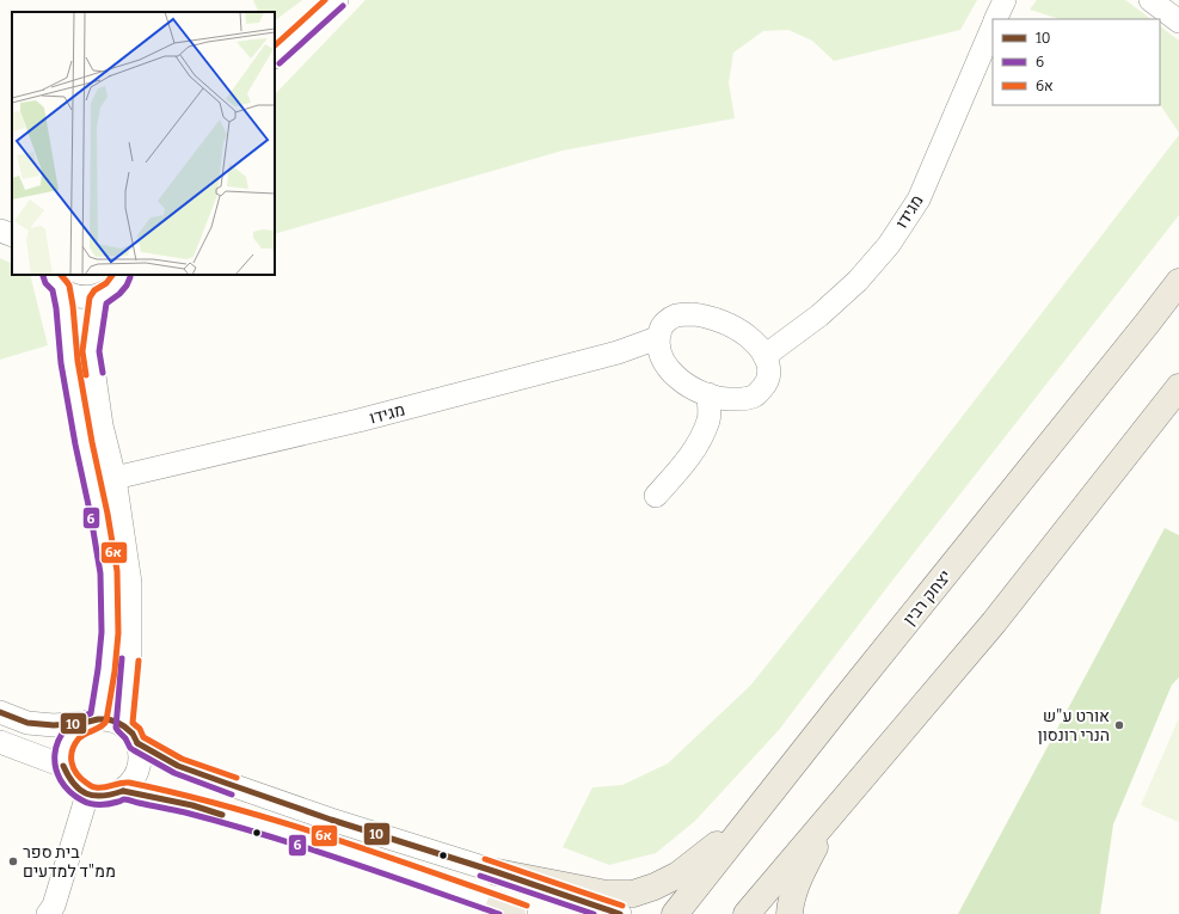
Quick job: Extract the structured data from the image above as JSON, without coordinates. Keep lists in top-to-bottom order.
{
  "streets": {
    "main road": ["יצחק רבין"],
    "street": ["מגידו"]
  },
  "places": ["אורט ע\"ש הנרי רונסון", "בית ספר ממ\"ד למדעים"],
  "lines": ["transit line 6א", "transit line 6", "transit line 10"],
  "legend": ["10", "6", "6א"]
}
